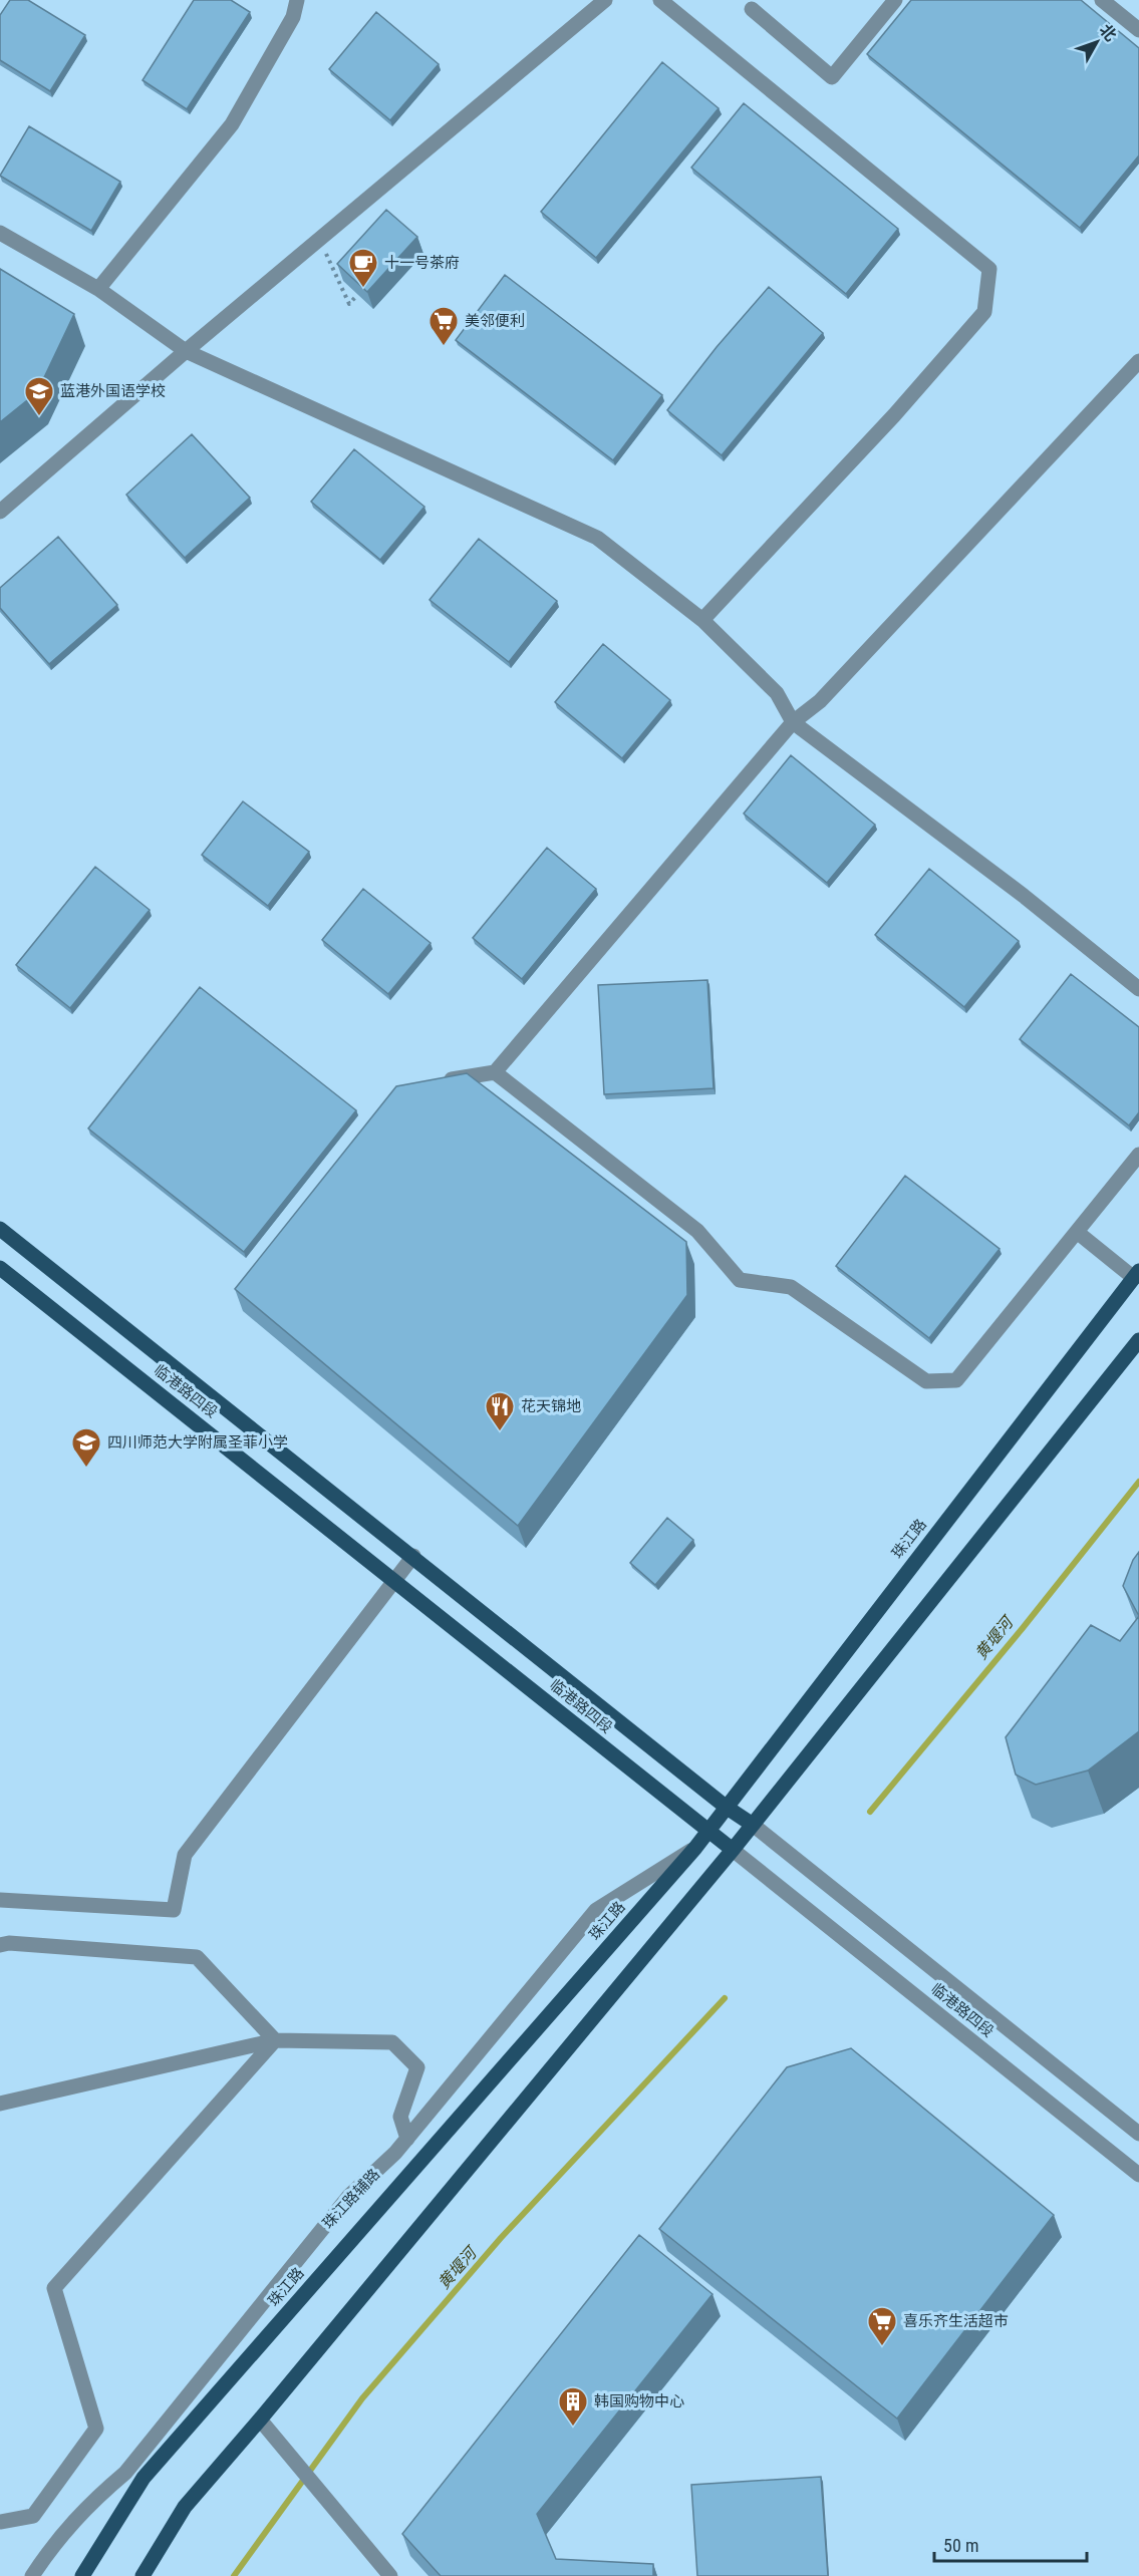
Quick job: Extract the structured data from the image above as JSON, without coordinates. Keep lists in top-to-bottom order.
{
  "streets": {
    "main road": ["临港路四段", "珠江路"],
    "street": ["珠江路辅路"]
  },
  "crossings": [
    ["临港路四段", "珠江路"],
    ["珠江路", "珠江路辅路"]
  ],
  "water": ["黄堰河"],
  "places": {
    "cafe": ["十一号茶府"],
    "supermarket": ["美邻便利", "喜乐齐生活超市"],
    "school or university": ["蓝港外国语学校", "四川师范大学附属圣菲小学"],
    "restaurant": ["花天锦地"],
    "building": ["韩国购物中心"]
  },
  "scale_bar": "50 m",
  "north": "top right"
}
